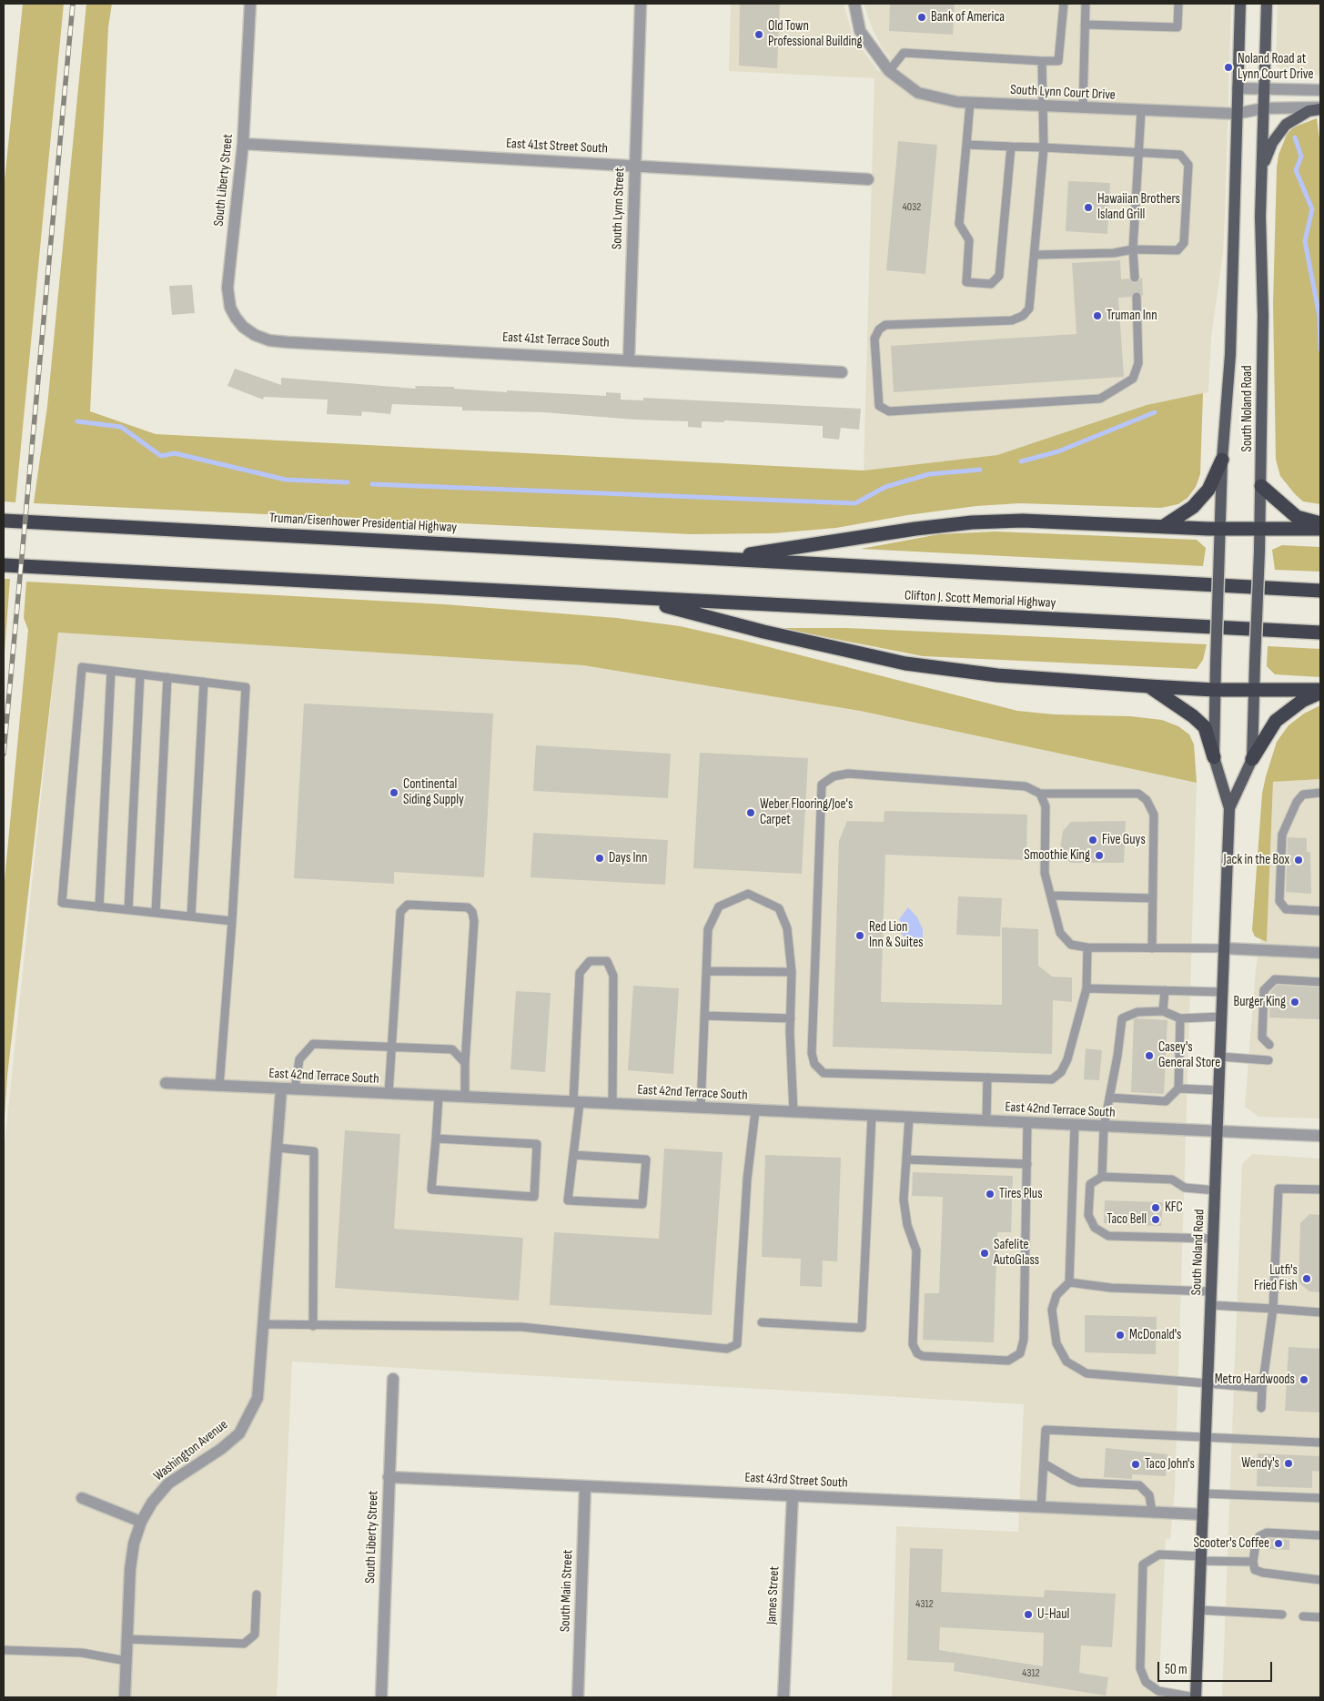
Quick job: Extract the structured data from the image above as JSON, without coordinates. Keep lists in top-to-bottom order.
{
  "streets": {
    "highway": ["Truman/Eisenhower Presidential Highway", "Clifton J. Scott Memorial Highway"],
    "main road": ["South Noland Road"],
    "street": [
      "South Lynn Court Drive",
      "East 41st Street South",
      "South Liberty Street",
      "South Lynn Street",
      "East 41st Terrace South",
      "East 42nd Terrace South",
      "Washington Avenue",
      "East 43rd Street South",
      "South Main Street",
      "James Street"
    ]
  },
  "crossings": [
    ["South Lynn Court Drive", "South Noland Road"],
    ["East 41st Street South", "South Liberty Street"],
    ["East 41st Street South", "South Lynn Street"],
    ["South Liberty Street", "East 41st Terrace South"],
    ["South Liberty Street", "East 43rd Street South"],
    ["South Lynn Street", "East 41st Terrace South"],
    ["South Noland Road", "East 42nd Terrace South"],
    ["South Noland Road", "East 43rd Street South"],
    ["Truman/Eisenhower Presidential Highway", "Clifton J. Scott Memorial Highway"],
    ["East 42nd Terrace South", "Washington Avenue"],
    ["East 43rd Street South", "South Main Street"],
    ["East 43rd Street South", "James Street"]
  ],
  "places": [
    "Bank of America",
    "Old Town Professional Building",
    "Noland Road at Lynn Court Drive",
    "Hawaiian Brothers Island Grill",
    "Truman Inn",
    "Continental Siding Supply",
    "Weber Flooring/Joe's Carpet",
    "Five Guys",
    "Smoothie King",
    "Days Inn",
    "Jack in the Box",
    "Red Lion Inn & Suites",
    "Burger King",
    "Casey's General Store",
    "Tires Plus",
    "KFC",
    "Taco Bell",
    "Safelite AutoGlass",
    "Lutfi's Fried Fish",
    "McDonald's",
    "Metro Hardwoods",
    "Wendy's",
    "Taco John's",
    "Scooter's Coffee",
    "U-Haul"
  ],
  "house_numbers": ["4032", "4312", "4312"],
  "scale_bar": "50 m"
}
